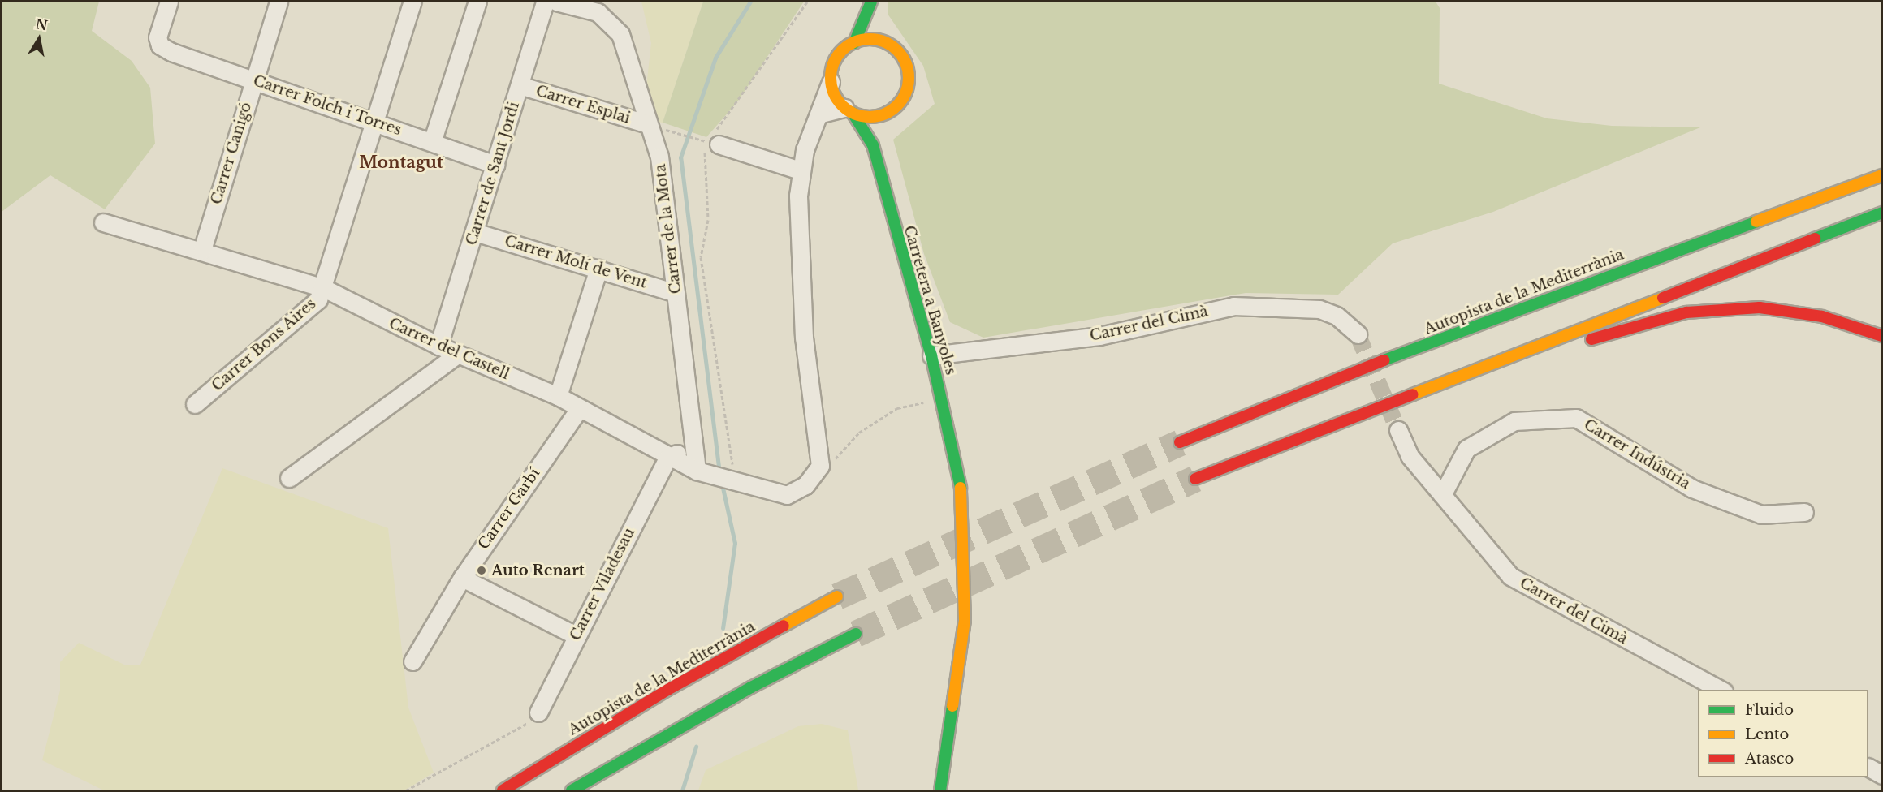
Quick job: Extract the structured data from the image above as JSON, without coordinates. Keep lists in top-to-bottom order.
{
  "streets": {
    "main road": ["Autopista de la Mediterrània", "Carretera a Banyoles"],
    "street": [
      "Carrer Esplai",
      "Carrer Folch i Torres",
      "Carrer Canigó",
      "Carrer de Sant Jordi",
      "Carrer de la Mota",
      "Carrer Molí de Vent",
      "Carrer del Cimà",
      "Carrer Bons Aires",
      "Carrer del Castell",
      "Carrer Indústria",
      "Carrer Garbí",
      "Carrer Viladesau"
    ]
  },
  "crossings": [
    ["Carrer Esplai", "Carrer de Sant Jordi"],
    ["Carrer Esplai", "Carrer de la Mota"],
    ["Carrer Folch i Torres", "Carrer Canigó"],
    ["Carrer Folch i Torres", "Carrer de Sant Jordi"],
    ["Carrer Folch i Torres", "Carrer Bons Aires"],
    ["Carrer Canigó", "Carrer del Castell"],
    ["Carrer de Sant Jordi", "Carrer Molí de Vent"],
    ["Carrer de Sant Jordi", "Carrer del Castell"],
    ["Carrer de la Mota", "Carrer Molí de Vent"],
    ["Carrer de la Mota", "Carrer del Castell"],
    ["Carretera a Banyoles", "Carrer del Cimà"],
    ["Carrer del Cimà", "Carrer Indústria"],
    ["Carrer Bons Aires", "Carrer del Castell"],
    ["Carrer del Castell", "Carrer Garbí"],
    ["Carrer del Castell", "Carrer Viladesau"]
  ],
  "districts": ["Montagut"],
  "places": ["Auto Renart"],
  "legend": ["Fluido", "Lento", "Atasco"],
  "north": "top"
}
